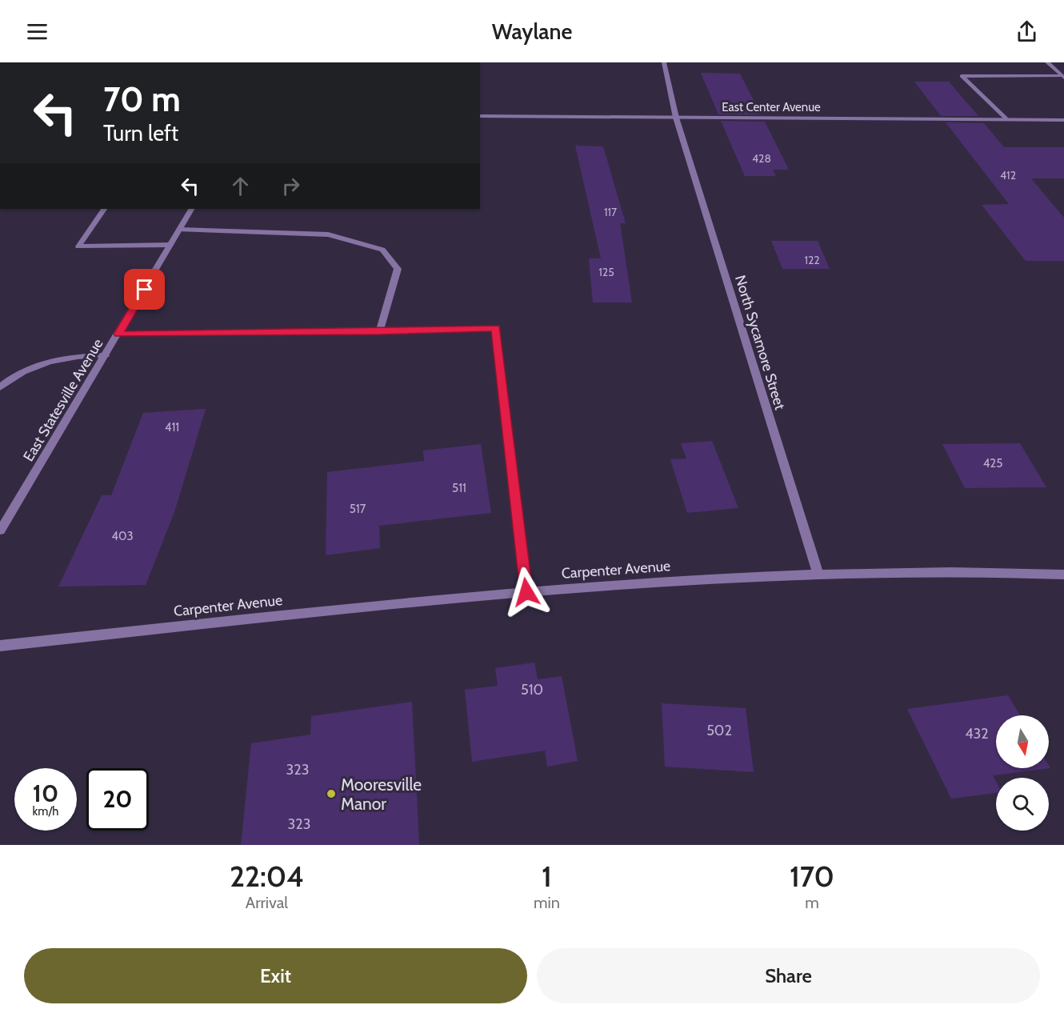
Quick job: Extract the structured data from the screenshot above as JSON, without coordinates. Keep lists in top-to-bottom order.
{
  "streets": {
    "street": [
      "East Center Avenue",
      "North Sycamore Street",
      "East Statesville Avenue",
      "Carpenter Avenue"
    ]
  },
  "crossings": [
    ["East Center Avenue", "North Sycamore Street"],
    ["North Sycamore Street", "Carpenter Avenue"]
  ],
  "places": ["Mooresville Manor"],
  "house_numbers": [
    "428",
    "412",
    "117",
    "122",
    "125",
    "411",
    "425",
    "511",
    "517",
    "403",
    "510",
    "502",
    "432",
    "323",
    "323"
  ],
  "north": "bottom",
  "page": {
    "header": "Waylane",
    "turn": ["70 m", "Turn left"],
    "speed": "10 km/h",
    "limit": "20",
    "eta": [
      "22:04",
      "Arrival",
      "1",
      "min",
      "170",
      "m"
    ],
    "buttons": ["Exit", "Share"]
  }
}
